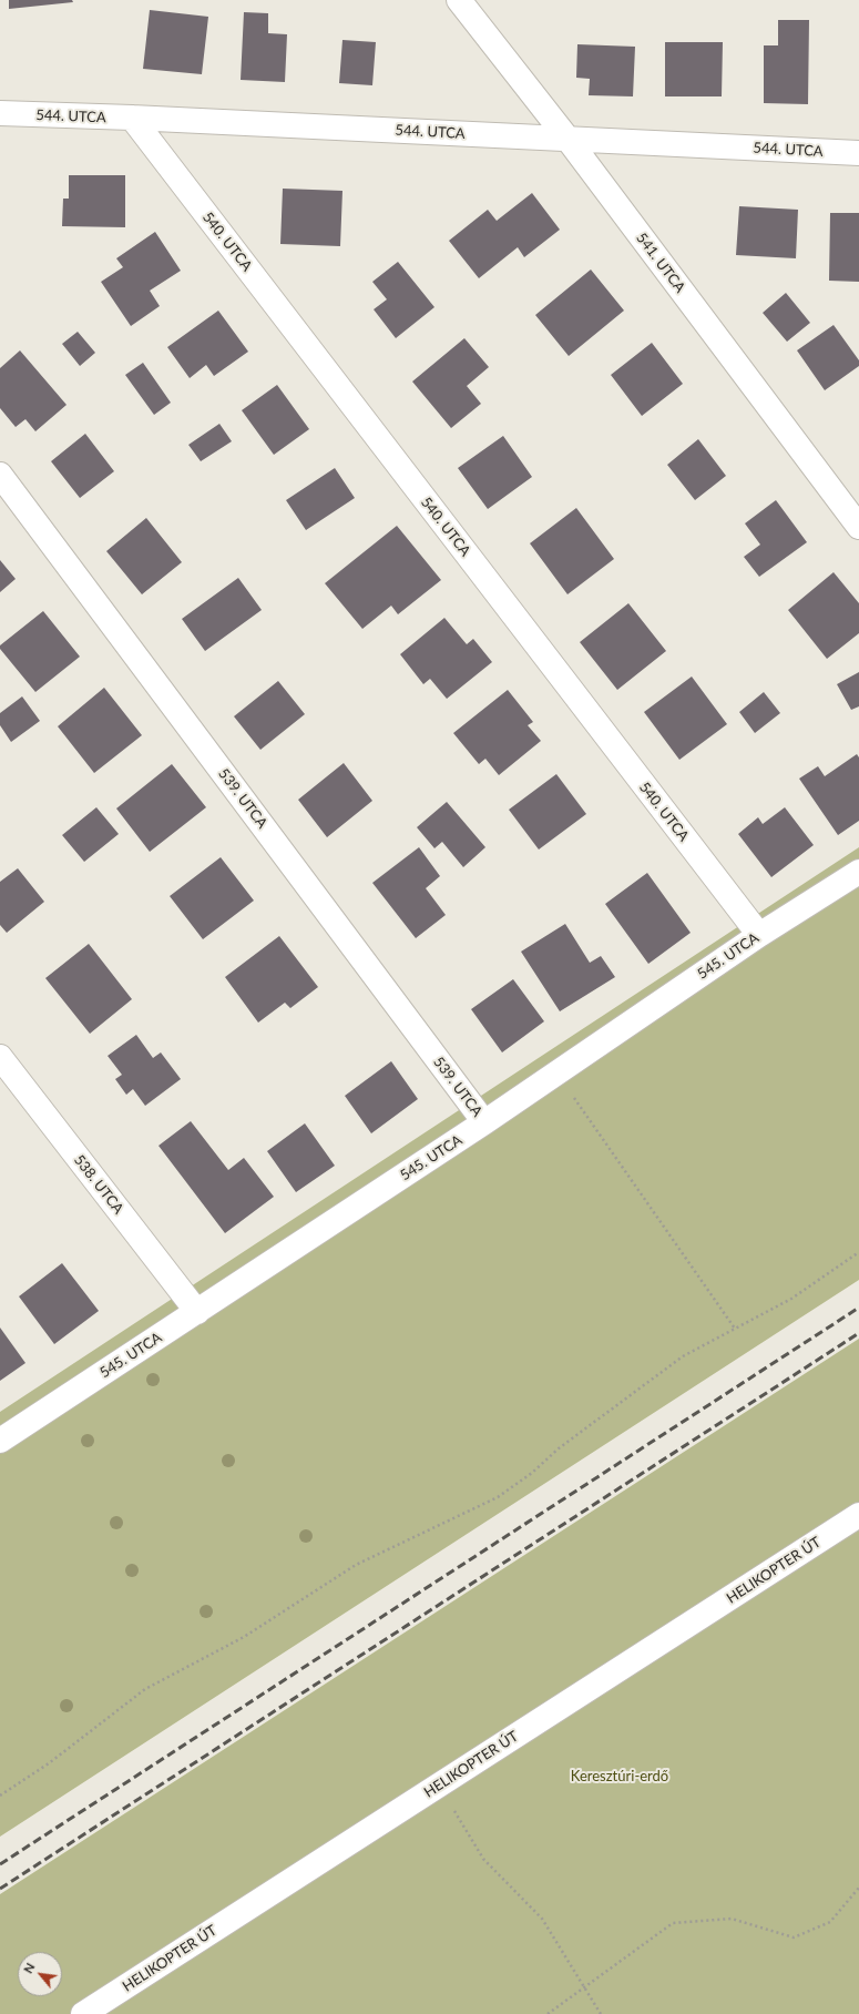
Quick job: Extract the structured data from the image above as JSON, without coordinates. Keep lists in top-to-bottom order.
{
  "streets": {
    "street": [
      "544. UTCA",
      "540. UTCA",
      "541. UTCA",
      "539. UTCA",
      "545. UTCA",
      "538. UTCA",
      "HELIKOPTER ÚT"
    ]
  },
  "crossings": [
    ["544. UTCA", "540. UTCA"],
    ["544. UTCA", "541. UTCA"],
    ["540. UTCA", "545. UTCA"],
    ["539. UTCA", "545. UTCA"],
    ["545. UTCA", "538. UTCA"]
  ],
  "parks": ["Keresztúri-erdő"],
  "north": "top left"
}
